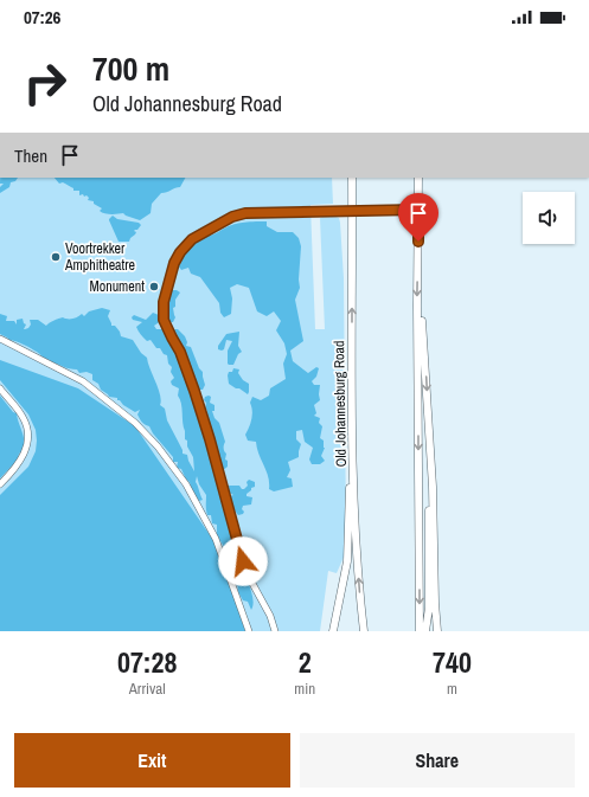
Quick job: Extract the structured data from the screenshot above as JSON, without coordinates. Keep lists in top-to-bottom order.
{
  "streets": {
    "main road": ["Old Johannesburg Road"]
  },
  "places": ["Voortrekker Amphitheatre", "Monument"],
  "page": {
    "status": "07:26",
    "turn": ["700 m", "Old Johannesburg Road"],
    "then": "Then",
    "eta": [
      "07:28",
      "Arrival",
      "2",
      "min",
      "740",
      "m"
    ],
    "buttons": ["Exit", "Share"]
  }
}
